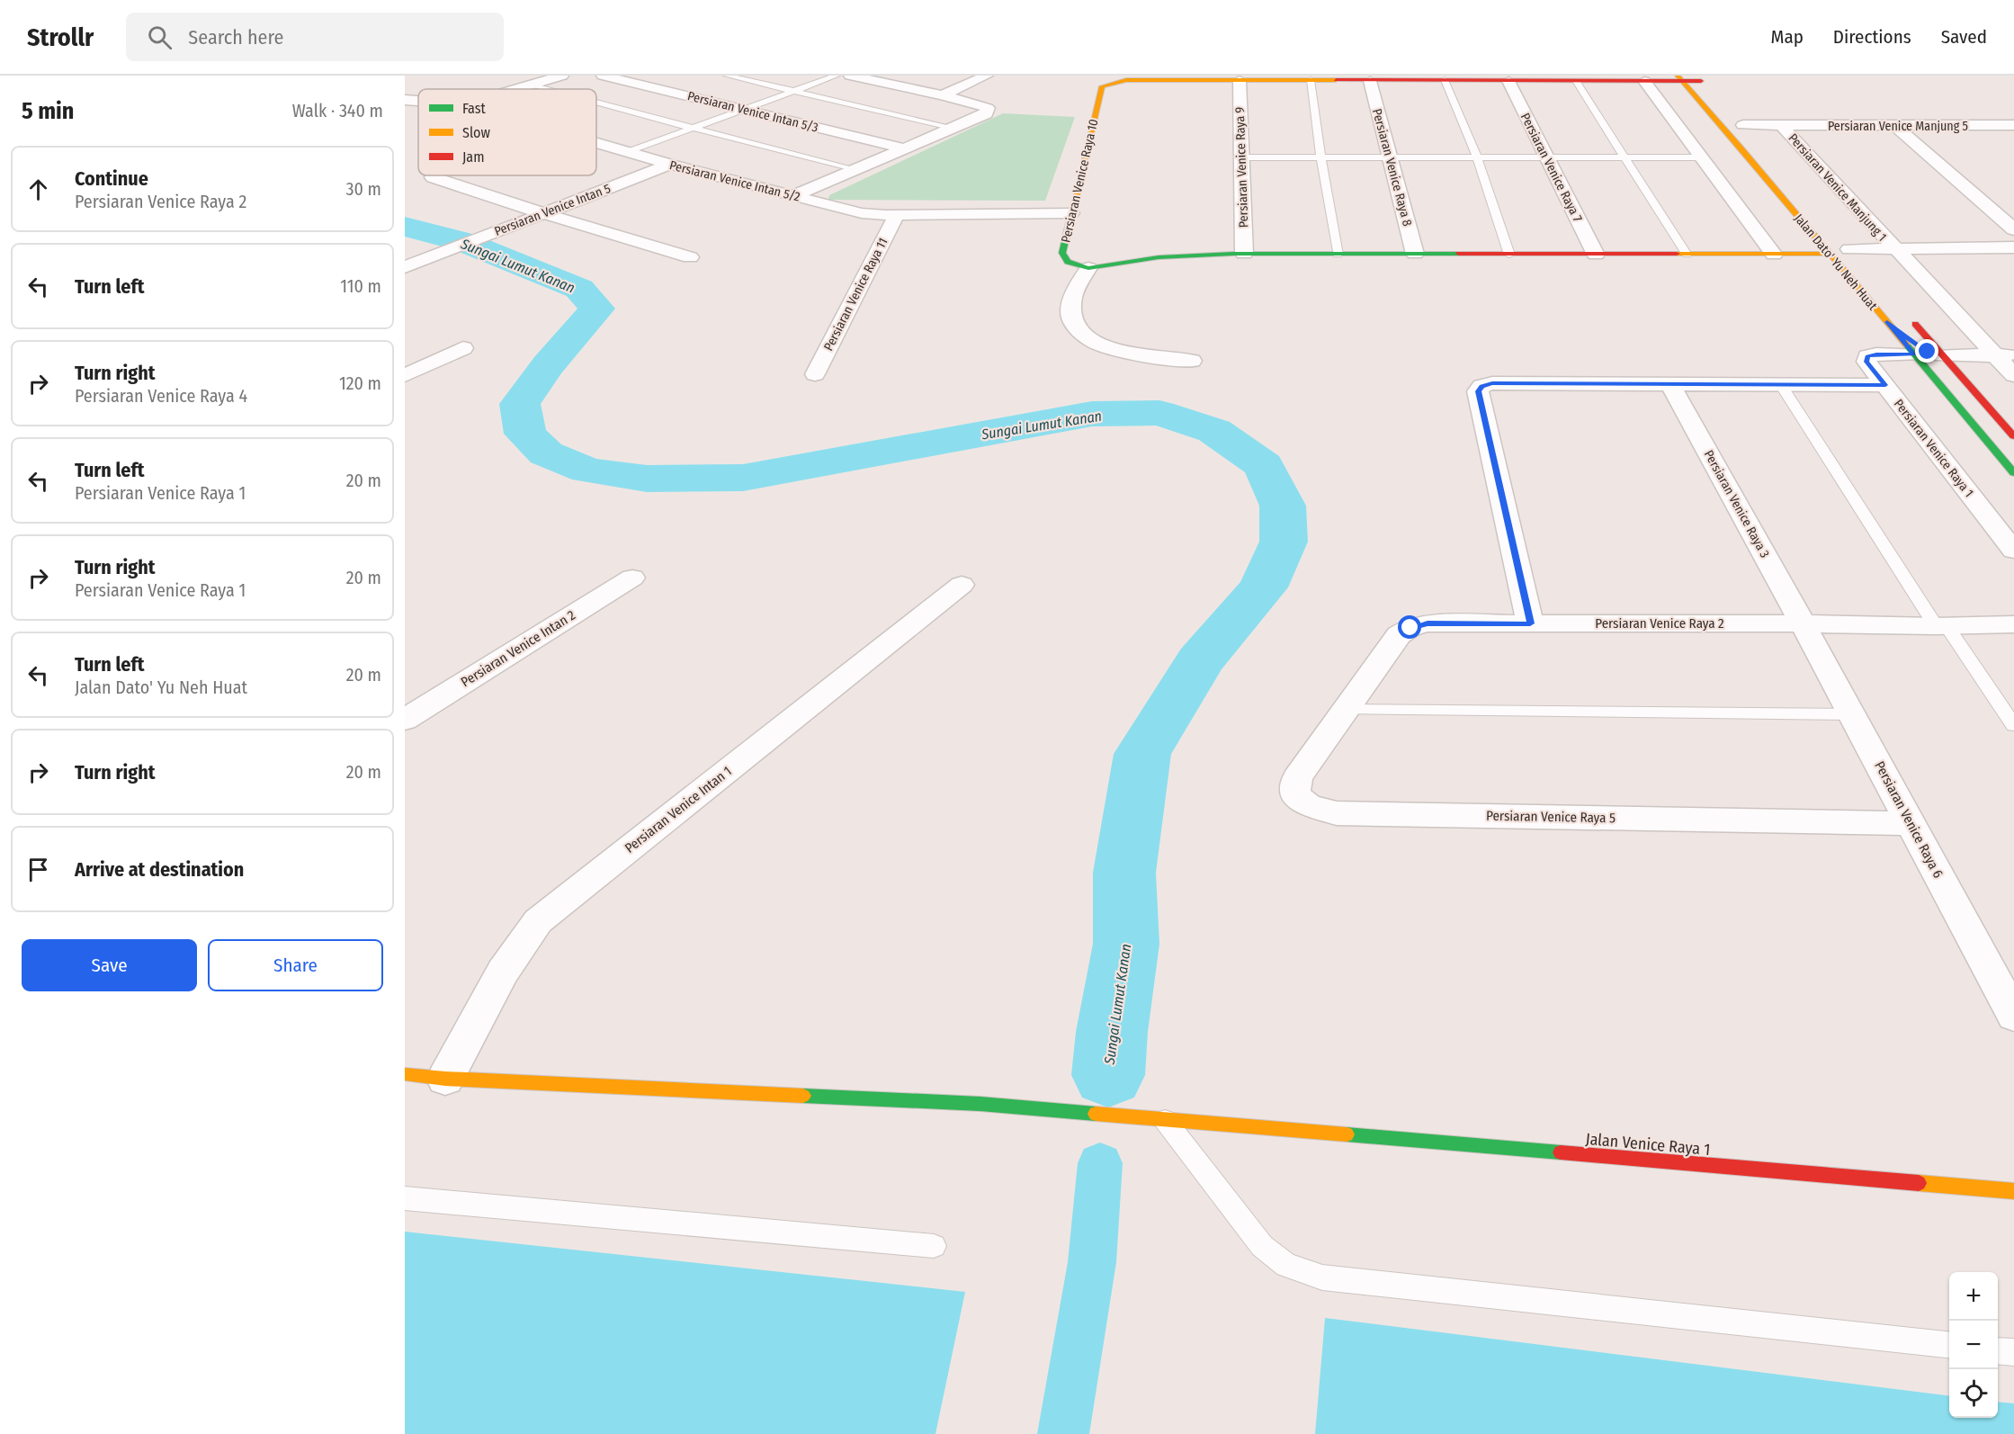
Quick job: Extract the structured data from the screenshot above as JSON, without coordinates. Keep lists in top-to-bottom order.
{
  "streets": {
    "street": [
      "Persiaran Venice Intan 5/3",
      "Persiaran Venice Manjung 5",
      "Persiaran Venice Raya 9",
      "Persiaran Venice Raya 8",
      "Persiaran Venice Raya 7",
      "Persiaran Venice Intan 5/2",
      "Persiaran Venice Raya 10",
      "Persiaran Venice Manjung 1",
      "Persiaran Venice Intan 5",
      "Jalan Dato' Yu Neh Huat",
      "Persiaran Venice Raya 11",
      "Persiaran Venice Raya 1",
      "Persiaran Venice Raya 3",
      "Persiaran Venice Raya 2",
      "Persiaran Venice Intan 2",
      "Persiaran Venice Intan 1",
      "Persiaran Venice Raya 5",
      "Persiaran Venice Raya 6",
      "Jalan Venice Raya 1"
    ]
  },
  "crossings": [
    ["Persiaran Venice Manjung 5", "Persiaran Venice Manjung 1"],
    ["Persiaran Venice Raya 9", "Persiaran Venice Raya 10"],
    ["Persiaran Venice Intan 5/2", "Persiaran Venice Raya 10"],
    ["Persiaran Venice Intan 5/2", "Persiaran Venice Intan 5"],
    ["Persiaran Venice Intan 5/2", "Persiaran Venice Raya 11"],
    ["Jalan Dato' Yu Neh Huat", "Persiaran Venice Raya 1"],
    ["Persiaran Venice Raya 3", "Persiaran Venice Raya 2"],
    ["Persiaran Venice Raya 3", "Persiaran Venice Raya 6"],
    ["Persiaran Venice Raya 2", "Persiaran Venice Raya 5"],
    ["Persiaran Venice Raya 2", "Persiaran Venice Raya 6"],
    ["Persiaran Venice Intan 1", "Jalan Venice Raya 1"],
    ["Persiaran Venice Raya 5", "Persiaran Venice Raya 6"]
  ],
  "water": ["Sungai Lumut Kanan"],
  "legend": ["Fast", "Slow", "Jam"],
  "page": {
    "header": "Strollr",
    "search": "Search here",
    "nav": ["Map", "Directions", "Saved"],
    "heading": ["5 min", "Walk · 340 m"],
    "list": [
      ["Continue", "Persiaran Venice Raya 2", "30 m"],
      ["Turn left", "110 m"],
      ["Turn right", "Persiaran Venice Raya 4", "120 m"],
      ["Turn left", "Persiaran Venice Raya 1", "20 m"],
      ["Turn right", "Persiaran Venice Raya 1", "20 m"],
      ["Turn left", "Jalan Dato' Yu Neh Huat", "20 m"],
      ["Turn right", "20 m"],
      "Arrive at destination"
    ],
    "buttons": ["Save", "Share"],
    "map_buttons": ["+", "−"]
  }
}
